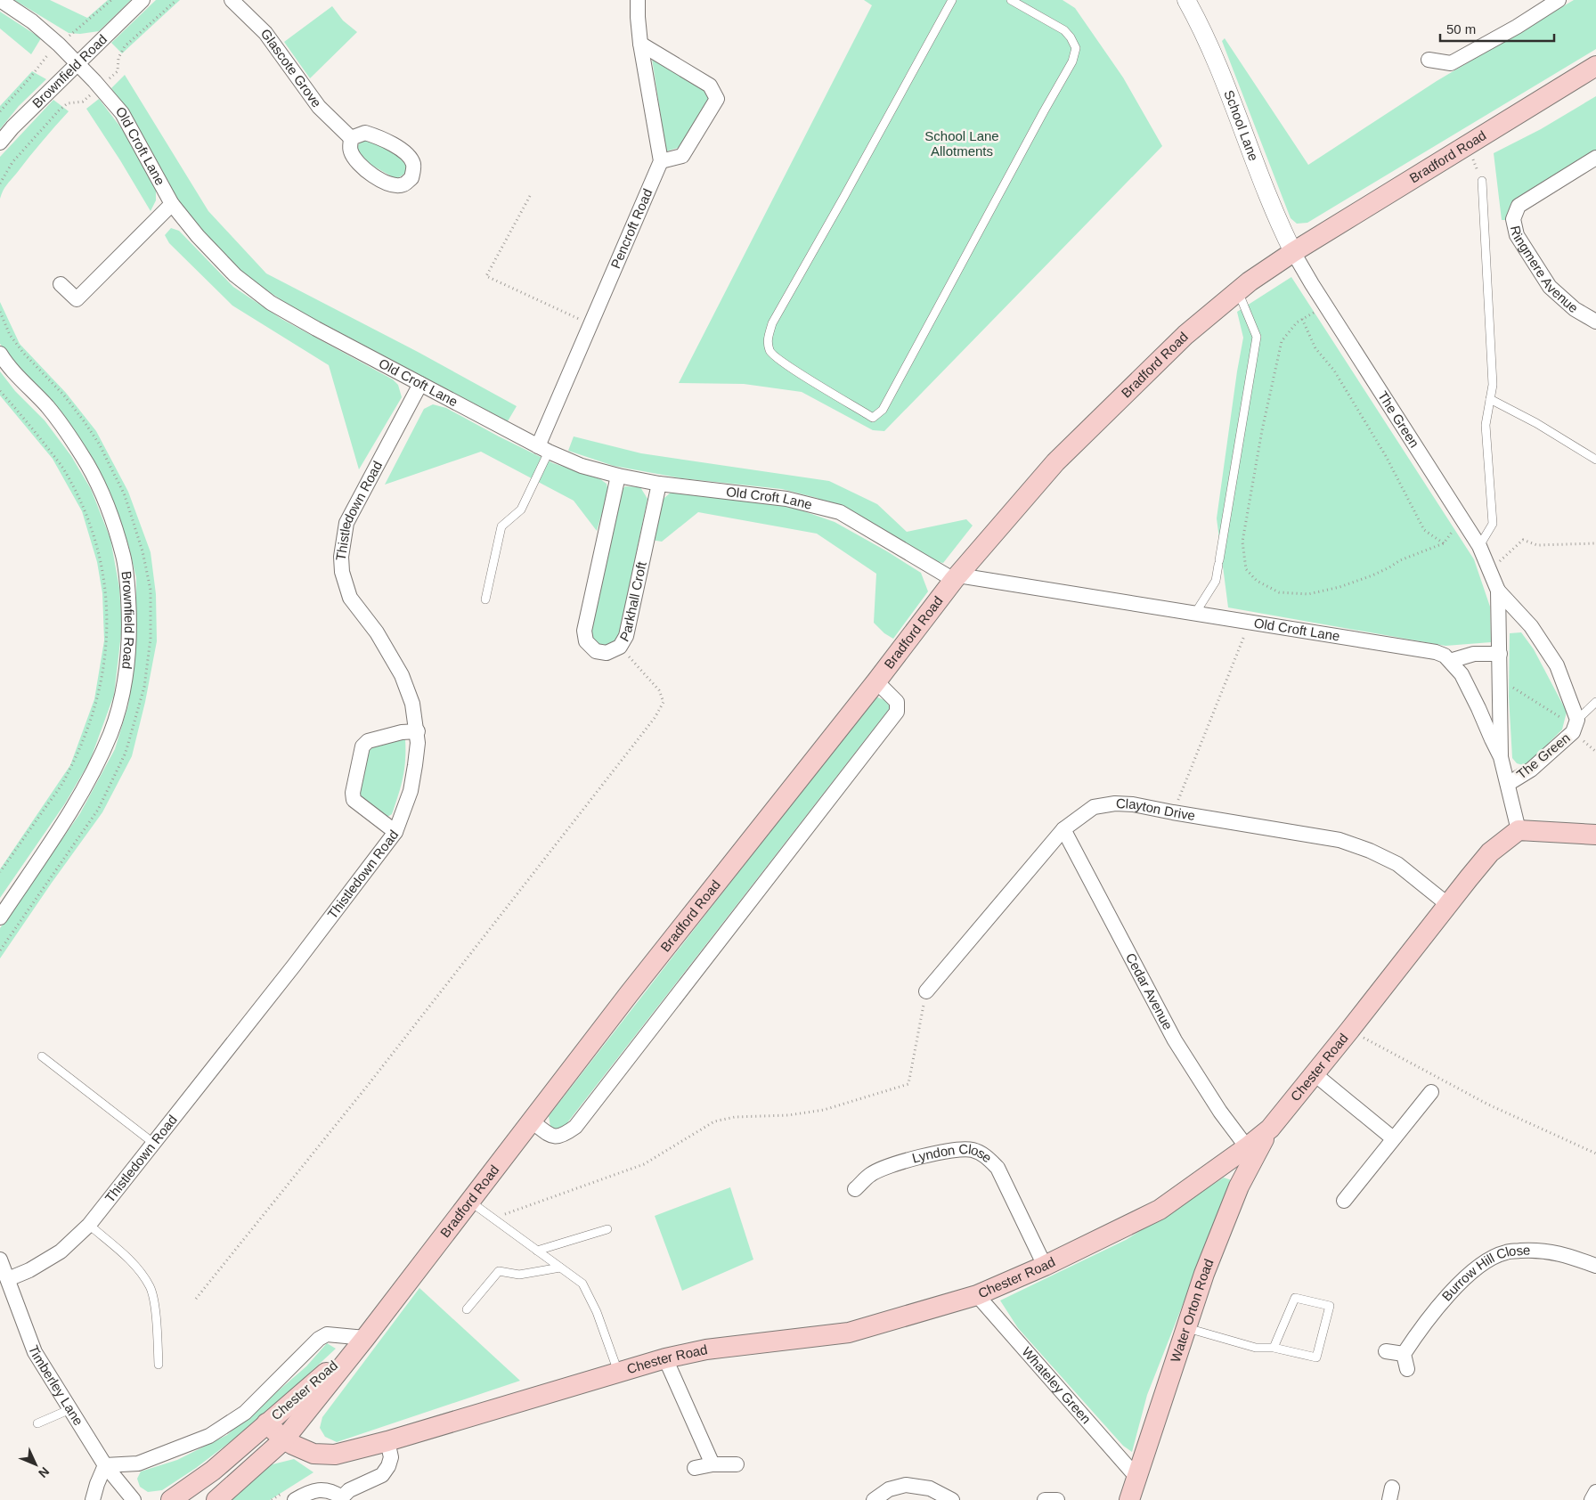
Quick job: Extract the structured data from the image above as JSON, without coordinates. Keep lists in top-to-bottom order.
{
  "streets": {
    "main road": ["Bradford Road", "Chester Road", "Water Orton Road"],
    "street": [
      "Glascote Grove",
      "Brownfield Road",
      "School Lane",
      "Old Croft Lane",
      "Pencroft Road",
      "Ringmere Avenue",
      "The Green",
      "Thistledown Road",
      "Parkhall Croft",
      "Clayton Drive",
      "Cedar Avenue",
      "Lyndon Close",
      "Burrow Hill Close",
      "Timberley Lane",
      "Whateley Green"
    ]
  },
  "crossings": [
    ["Brownfield Road", "Old Croft Lane"],
    ["School Lane", "Bradford Road"],
    ["School Lane", "The Green"],
    ["Old Croft Lane", "Bradford Road"],
    ["Old Croft Lane", "Pencroft Road"],
    ["Old Croft Lane", "The Green"],
    ["Old Croft Lane", "Thistledown Road"],
    ["Old Croft Lane", "Parkhall Croft"],
    ["Old Croft Lane", "Chester Road"],
    ["Bradford Road", "The Green"],
    ["Bradford Road", "Chester Road"],
    ["Thistledown Road", "Timberley Lane"],
    ["Clayton Drive", "Cedar Avenue"],
    ["Clayton Drive", "Chester Road"],
    ["Cedar Avenue", "Chester Road"],
    ["Chester Road", "Lyndon Close"],
    ["Chester Road", "Water Orton Road"],
    ["Chester Road", "Whateley Green"],
    ["Water Orton Road", "Whateley Green"]
  ],
  "parks": ["School Lane Allotments"],
  "scale_bar": "50 m",
  "north": "bottom right"
}
